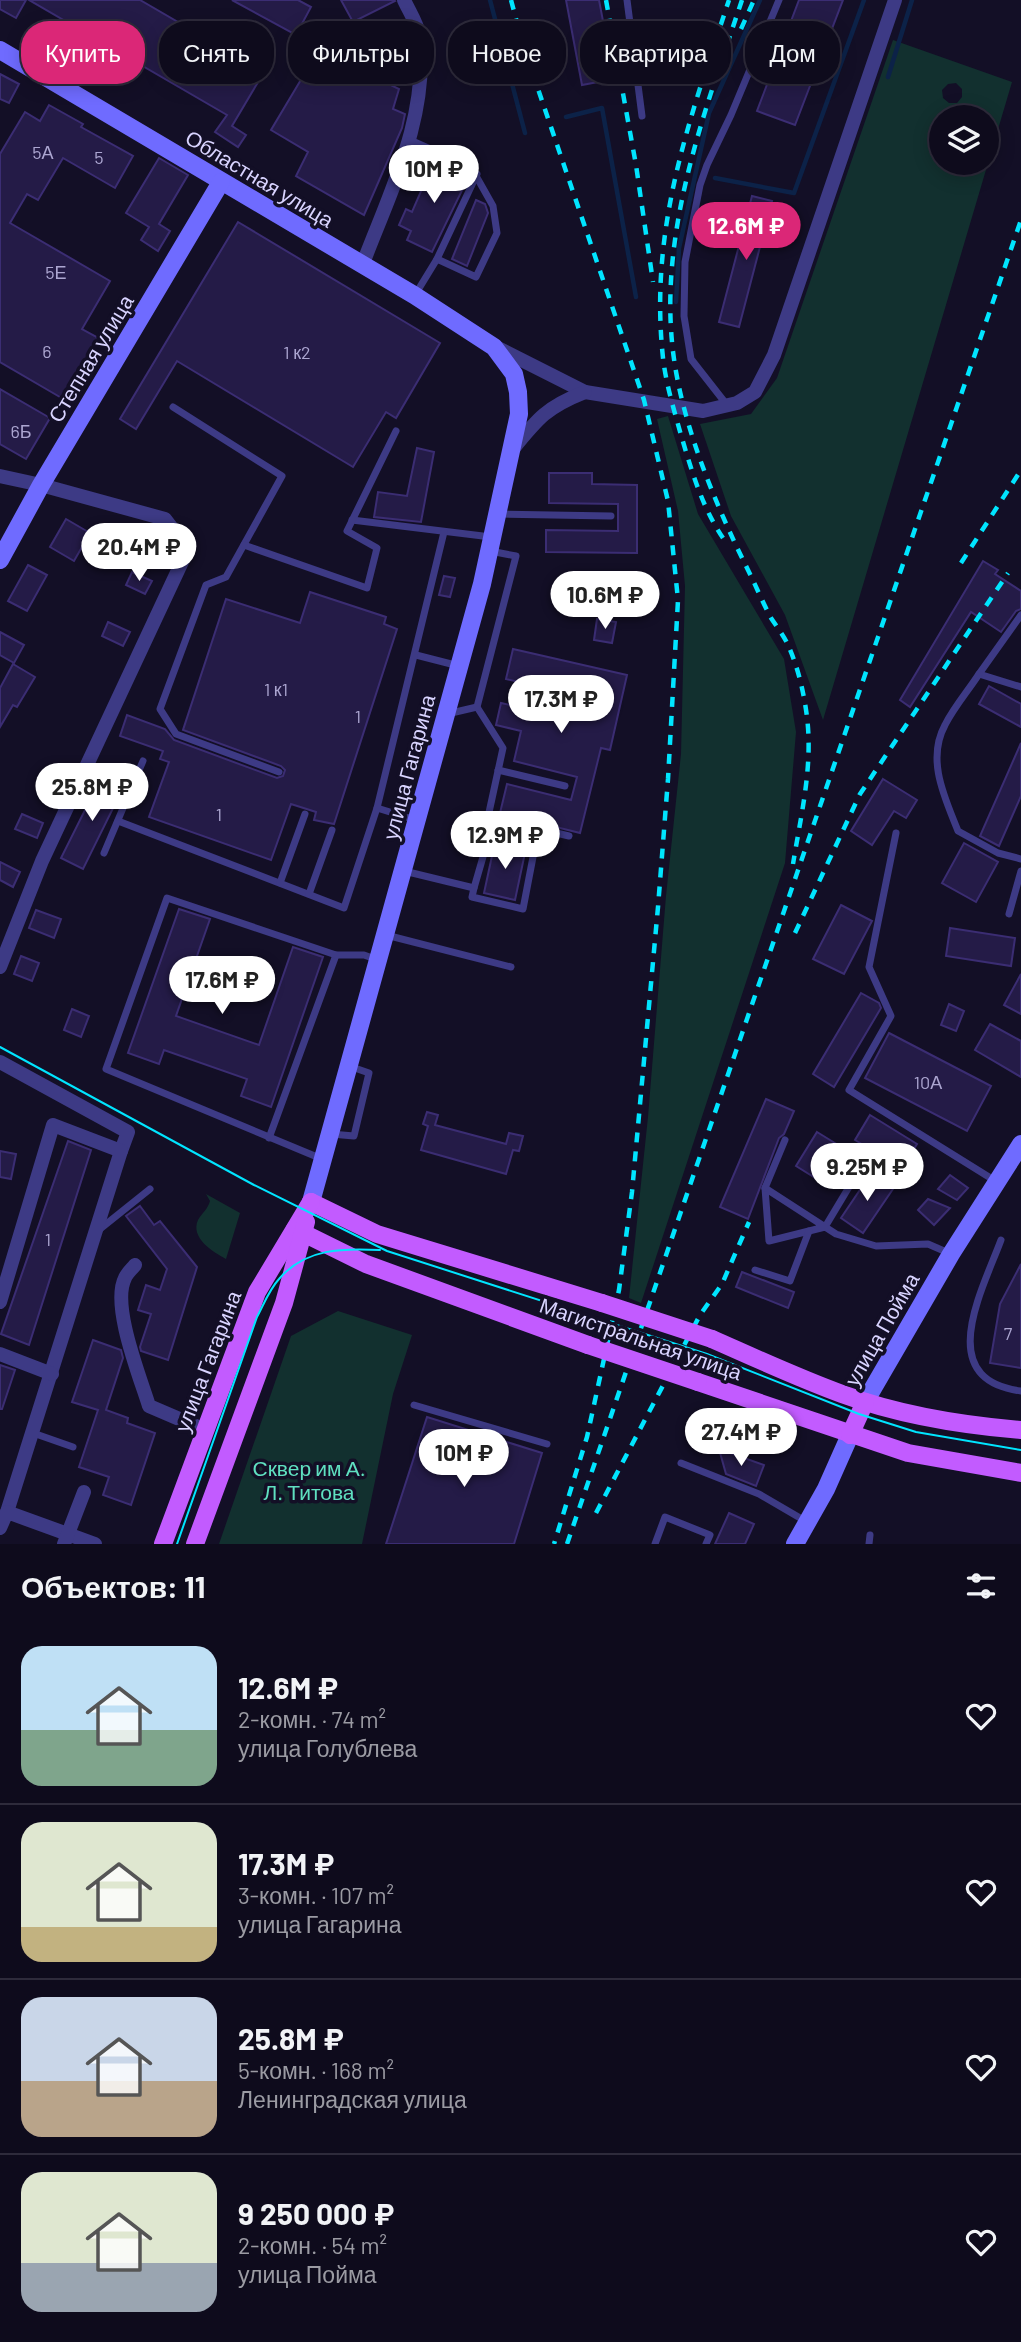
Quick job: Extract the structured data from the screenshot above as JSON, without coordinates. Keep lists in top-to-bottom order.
{
  "streets": {
    "main road": [
      "Областная улица",
      "Степная улица",
      "улица Гагарина",
      "улица Пойма",
      "Магистральная улица"
    ]
  },
  "crossings": [
    ["Областная улица", "Степная улица"],
    ["Областная улица", "улица Гагарина"],
    ["улица Гагарина", "Магистральная улица"],
    ["улица Пойма", "Магистральная улица"]
  ],
  "parks": ["Сквер им А. Л. Титова"],
  "house_numbers": [
    "5А",
    "5",
    "5Е",
    "6",
    "1 к2",
    "6Б",
    "1 к1",
    "1",
    "1",
    "10А",
    "1",
    "7"
  ],
  "page": {
    "chip": [
      "Купить",
      "Снять",
      "Фильтры",
      "Новое",
      "Квартира",
      "Дом"
    ],
    "price": [
      "10M ₽",
      "12.6M ₽",
      "20.4M ₽",
      "10.6M ₽",
      "17.3M ₽",
      "25.8M ₽",
      "12.9M ₽",
      "17.6M ₽",
      "9.25M ₽",
      "27.4M ₽",
      "10M ₽"
    ],
    "heading": "Объектов: 11",
    "list": [
      {
        "name": "12.6M ₽",
        "note": "2-комн. · 74 m² · улица Голублева"
      },
      {
        "name": "17.3M ₽",
        "note": "3-комн. · 107 m² · улица Гагарина"
      },
      {
        "name": "25.8M ₽",
        "note": "5-комн. · 168 m² · Ленинградская улица"
      },
      {
        "name": "9 250 000 ₽",
        "note": "2-комн. · 54 m² · улица Пойма"
      }
    ]
  }
}
